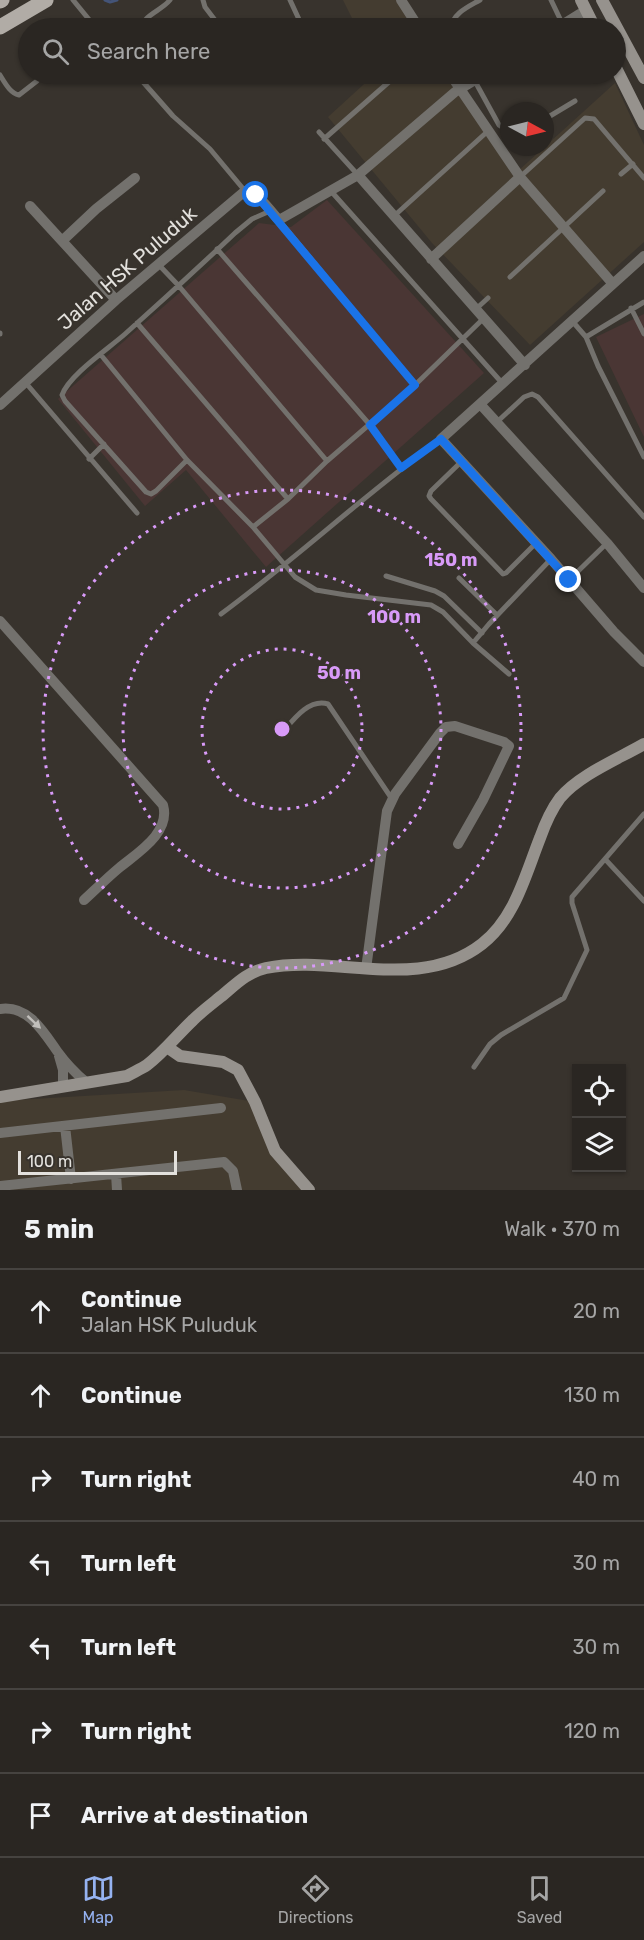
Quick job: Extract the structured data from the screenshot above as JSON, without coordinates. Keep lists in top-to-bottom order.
{
  "streets": {
    "street": ["Jalan HSK Puluduk"]
  },
  "scale_bar": "100 m",
  "north": "right",
  "page": {
    "search": "Search here",
    "scale": "100 m",
    "heading": ["5 min", "Walk · 370 m"],
    "list": [
      ["Continue", "Jalan HSK Puluduk", "20 m"],
      ["Continue", "130 m"],
      ["Turn right", "40 m"],
      ["Turn left", "30 m"],
      ["Turn left", "30 m"],
      ["Turn right", "120 m"],
      "Arrive at destination"
    ],
    "nav": ["Map", "Directions", "Saved"]
  },
  "rings": ["150 m", "100 m", "50 m"]
}
